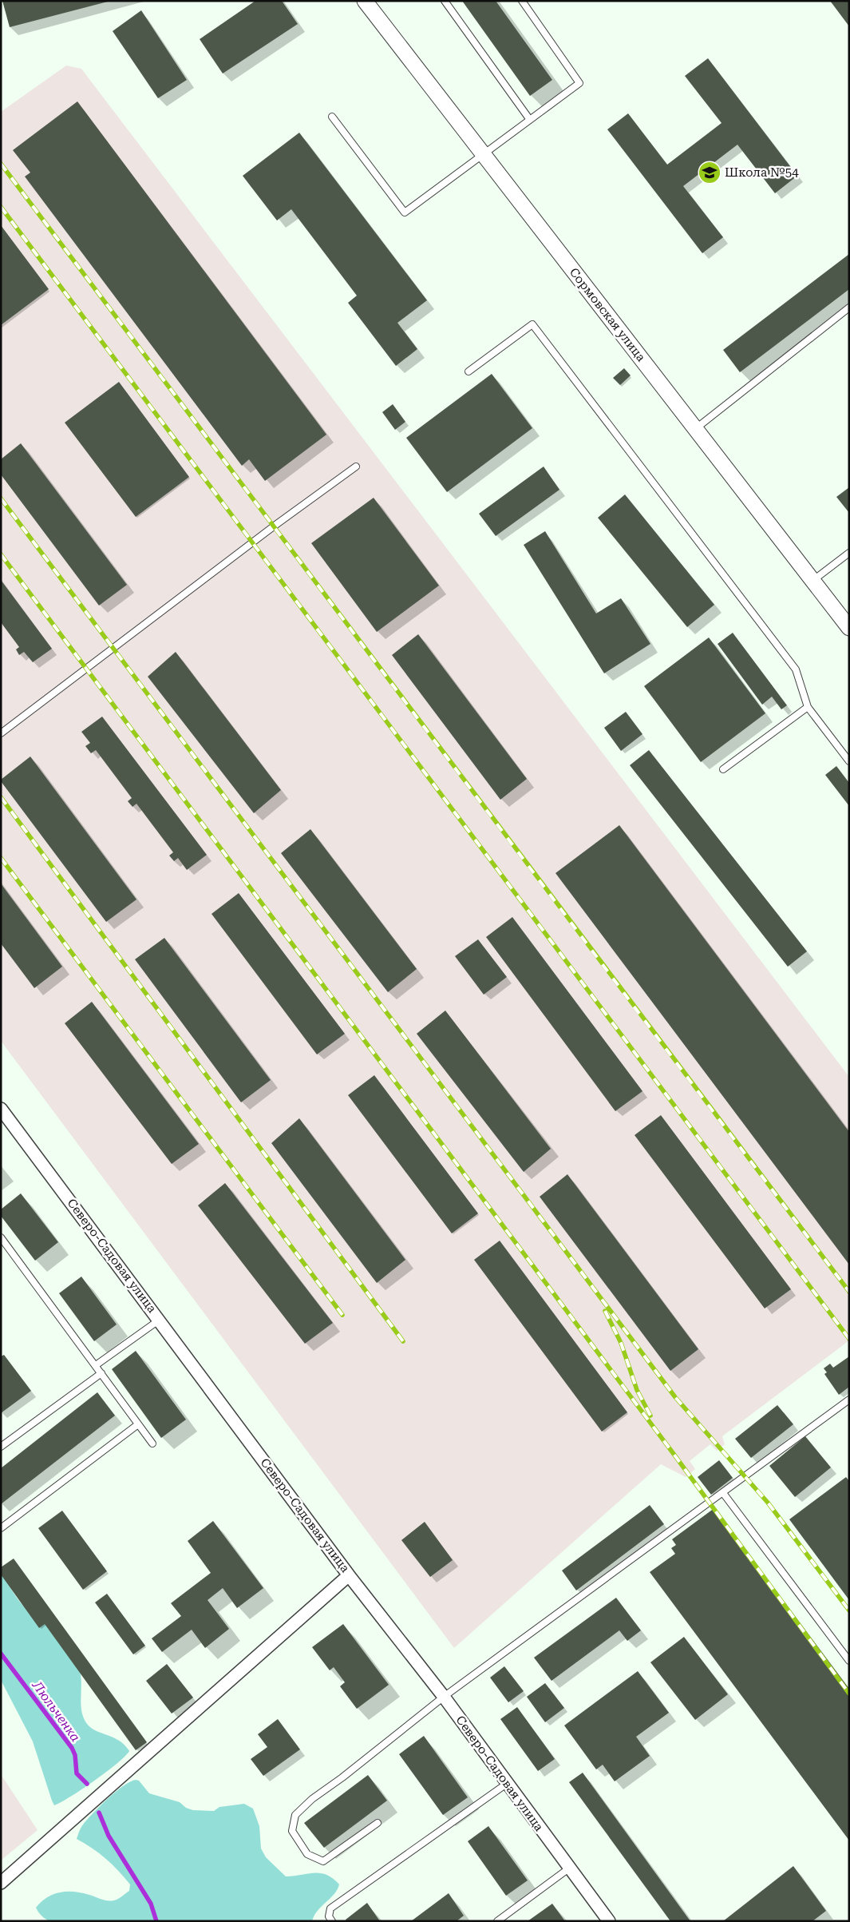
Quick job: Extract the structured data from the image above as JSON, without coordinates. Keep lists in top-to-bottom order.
{
  "streets": {
    "street": ["Сормовская улица", "Северо-Садовая улица"]
  },
  "water": ["Люльченка"],
  "places": {
    "school or university": ["Школа №54"]
  }
}
